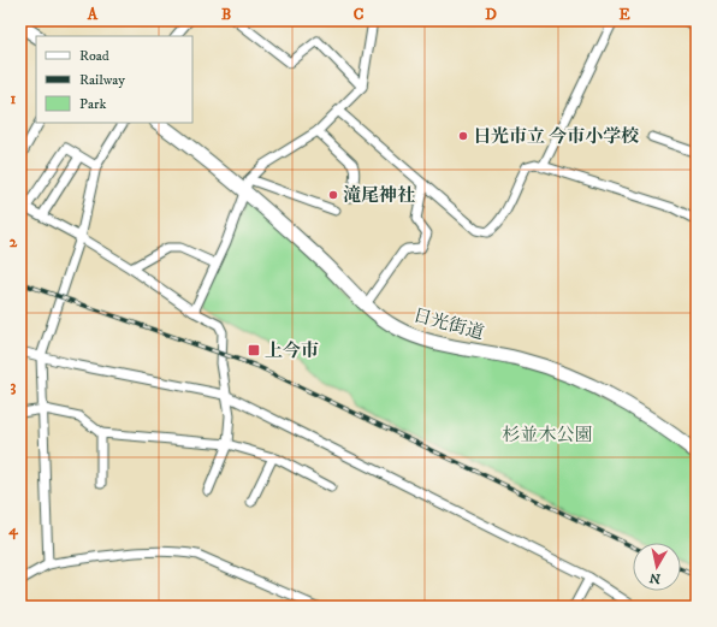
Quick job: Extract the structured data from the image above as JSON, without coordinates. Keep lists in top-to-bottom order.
{
  "streets": {
    "highway": ["日光街道"]
  },
  "parks": ["杉並木公園"],
  "places": {
    "other": ["日光市立 今市小学校", "滝尾神社"],
    "transit": ["上今市"]
  },
  "legend": ["Road", "Railway", "Park"],
  "north": "bottom",
  "grid": {
    "columns": [
      "A",
      "B",
      "C",
      "D",
      "E"
    ],
    "rows": [
      "1",
      "2",
      "3",
      "4"
    ]
  }
}
